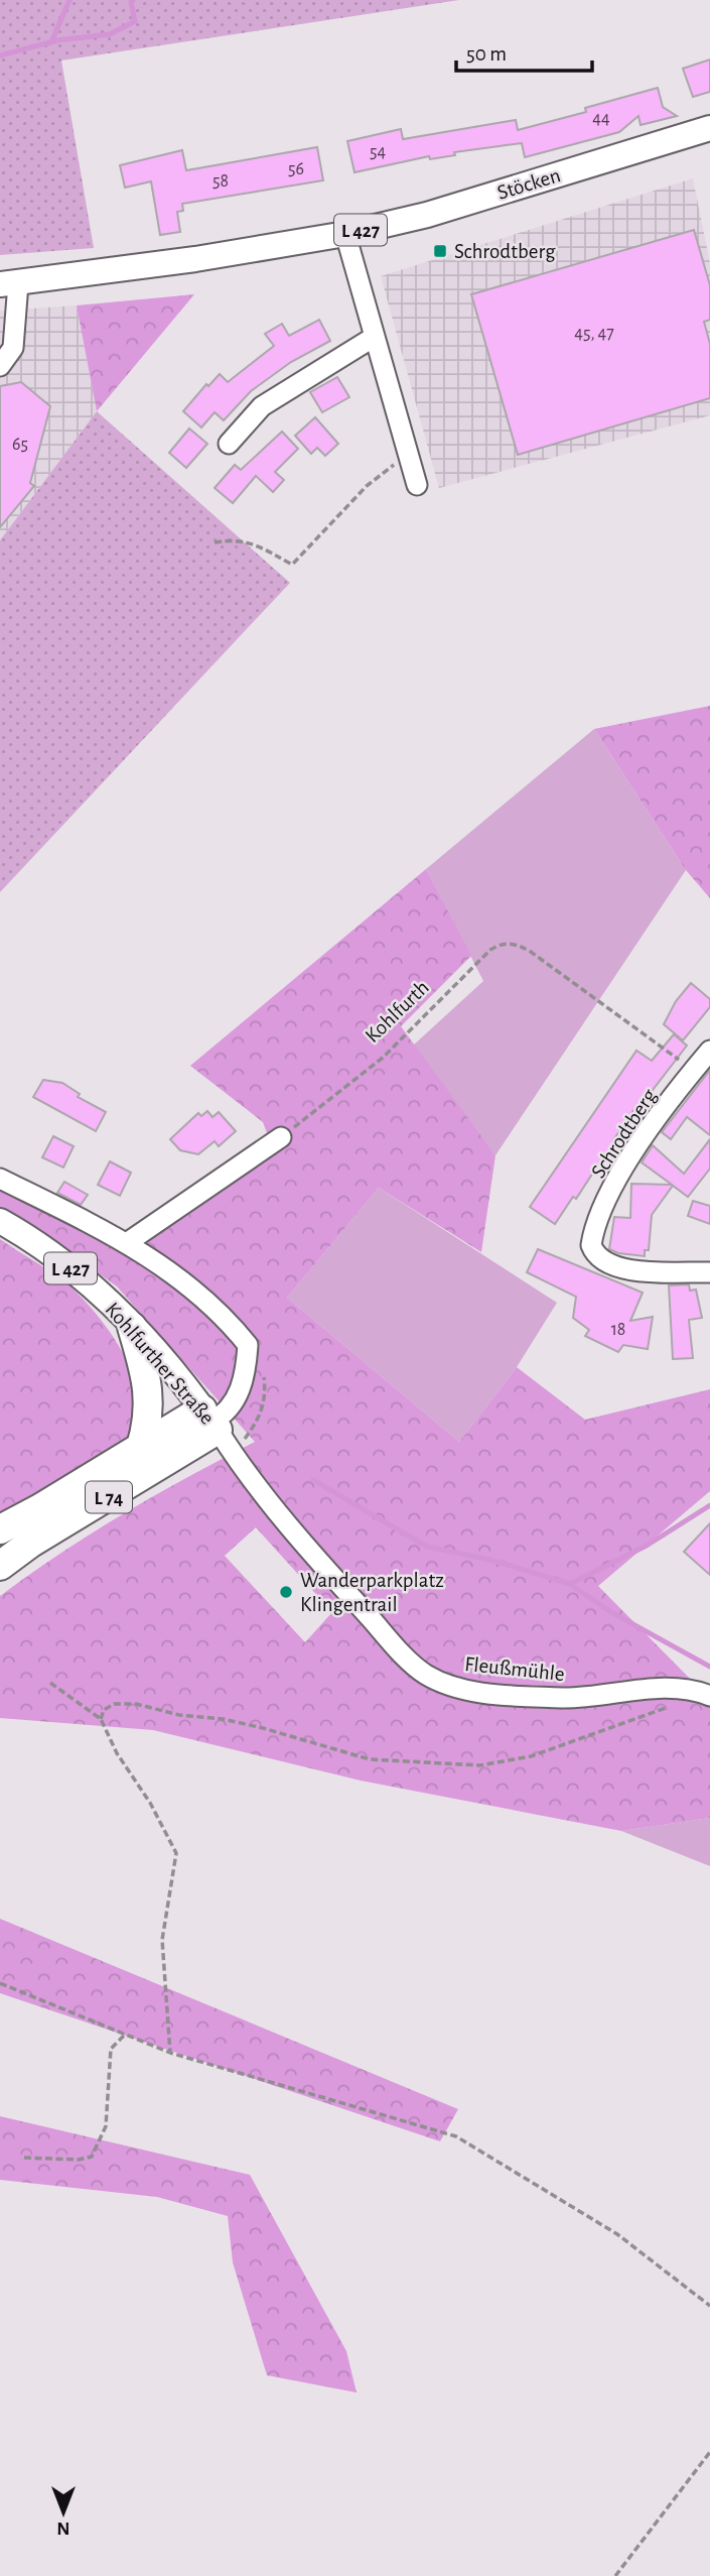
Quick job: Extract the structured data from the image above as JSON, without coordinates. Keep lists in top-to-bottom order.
{
  "streets": {
    "highway": ["L 74"],
    "main road": ["Stöcken", "L 427", "Kohlfurther Straße"],
    "street": ["Schrodtberg", "Fleußmühle"],
    "path": ["Kohlfurth"]
  },
  "crossings": [
    ["Kohlfurth", "Schrodtberg"],
    ["Kohlfurther Straße", "L 74"],
    ["Kohlfurther Straße", "Fleußmühle"],
    ["L 74", "Fleußmühle"]
  ],
  "places": {
    "transit": ["Schrodtberg"],
    "other": ["Wanderparkplatz Klingentrail"]
  },
  "house_numbers": [
    "44",
    "54",
    "56",
    "58",
    "45, 47",
    "65",
    "18"
  ],
  "scale_bar": "50 m",
  "north": "bottom"
}
